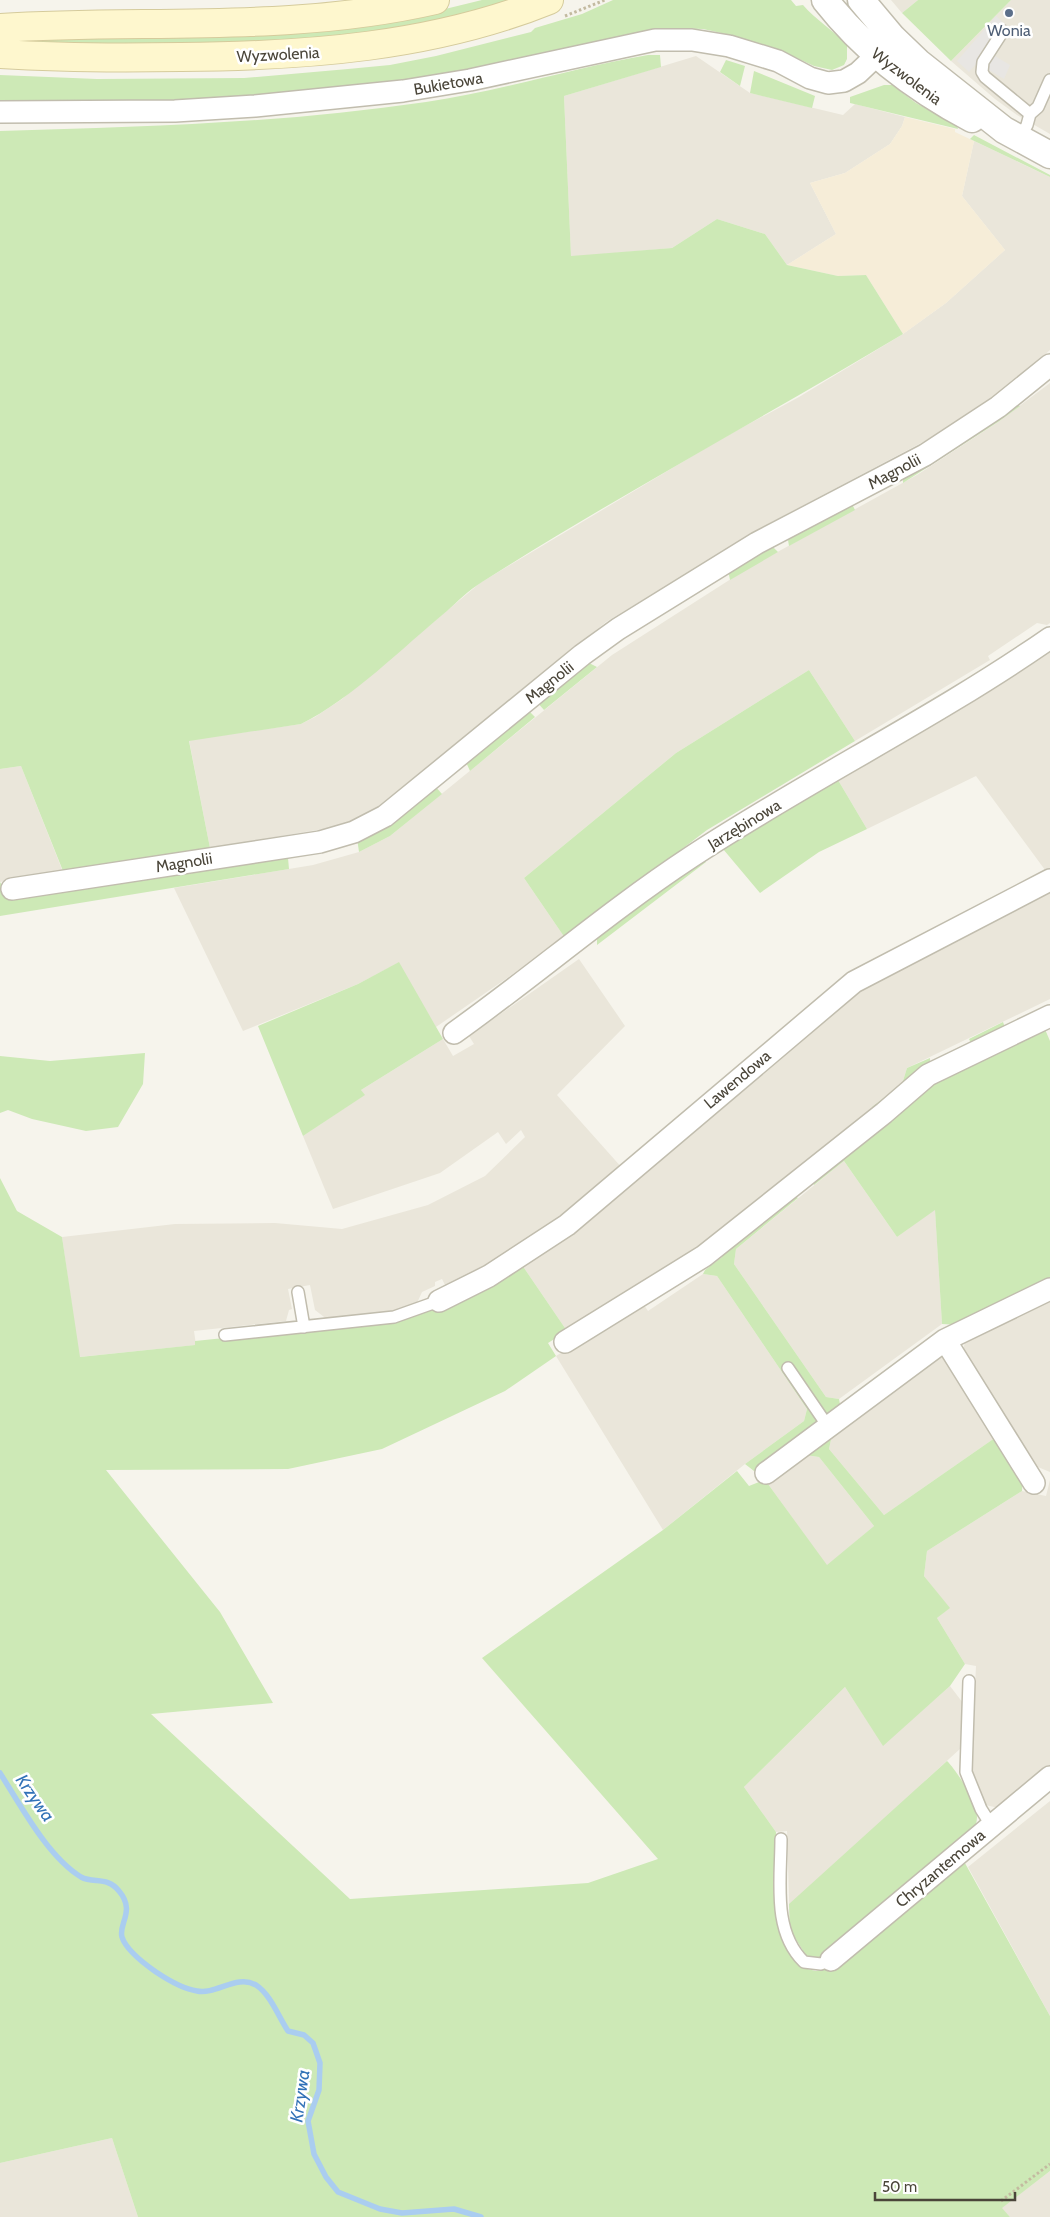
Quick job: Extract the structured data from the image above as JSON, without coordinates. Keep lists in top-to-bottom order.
{
  "streets": {
    "main road": ["Wyzwolenia"],
    "street": [
      "Bukietowa",
      "Magnolii",
      "Jarzębinowa",
      "Lawendowa",
      "Chryzantemowa"
    ]
  },
  "crossings": [
    ["Wyzwolenia", "Bukietowa"]
  ],
  "water": ["Krzywa"],
  "places": ["Wonia"],
  "scale_bar": "50 m"
}
